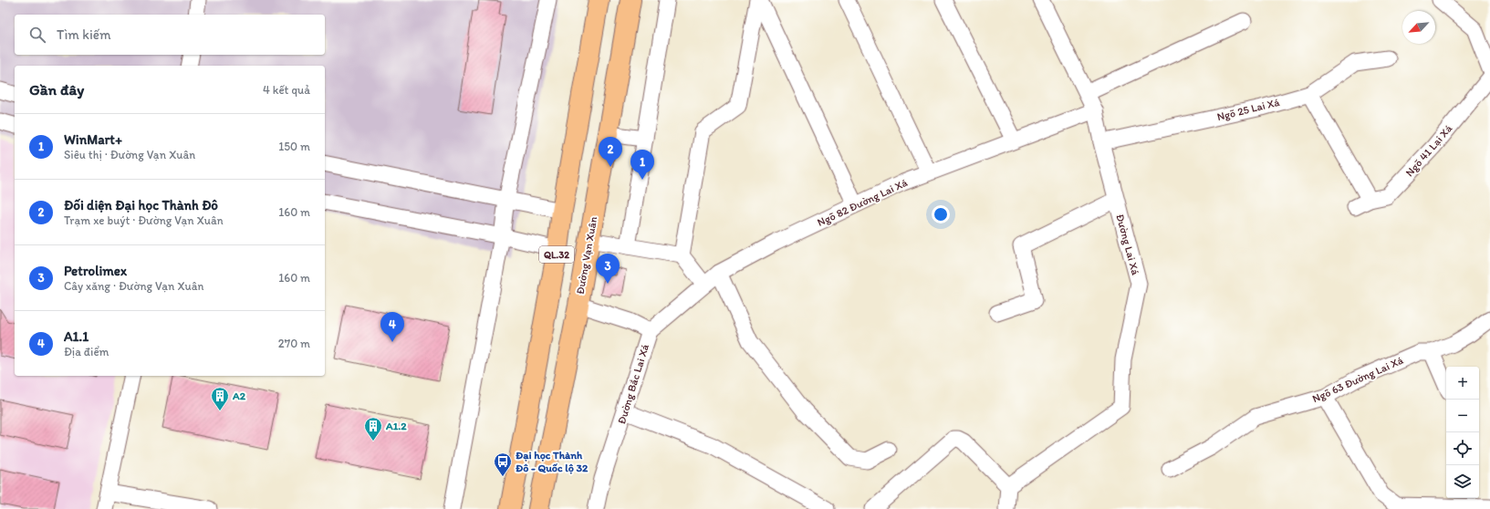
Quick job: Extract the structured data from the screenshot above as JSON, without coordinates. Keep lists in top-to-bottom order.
{
  "streets": {
    "highway": ["QL.32", "Đường Vạn Xuân"],
    "street": [
      "Ngõ 25 Lai Xá",
      "Ngõ 41 Lại Xá",
      "Ngõ 82 Đường Lai Xá",
      "Đường Lai Xá",
      "Ngõ 63 Đường Lai Xá",
      "Đường Bắc Lai Xá"
    ]
  },
  "crossings": [
    ["Ngõ 25 Lai Xá", "Đường Lai Xá"],
    ["Ngõ 82 Đường Lai Xá", "Đường Lai Xá"],
    ["Ngõ 82 Đường Lai Xá", "Đường Bắc Lai Xá"],
    ["Đường Vạn Xuân", "Đường Bắc Lai Xá"]
  ],
  "places": {
    "building": ["A2", "A1.2"],
    "bus stop": ["Đại học Thành Đô - Quốc lộ 32"]
  },
  "north": "bottom left",
  "page": {
    "search": "Tìm kiếm",
    "heading": ["Gần đây", "4 kết quả"],
    "list": [
      {
        "mark": "1",
        "name": "WinMart+",
        "note": "Siêu thị · Đường Vạn Xuân",
        "value": "150 m"
      },
      {
        "mark": "2",
        "name": "Đối diện Đại học Thành Đô",
        "note": "Trạm xe buýt · Đường Vạn Xuân",
        "value": "160 m"
      },
      {
        "mark": "3",
        "name": "Petrolimex",
        "note": "Cây xăng · Đường Vạn Xuân",
        "value": "160 m"
      },
      {
        "mark": "4",
        "name": "A1.1",
        "note": "Địa điểm",
        "value": "270 m"
      }
    ],
    "pins": [
      "2",
      "1",
      "3",
      "4"
    ],
    "map_buttons": ["+", "−"]
  }
}
